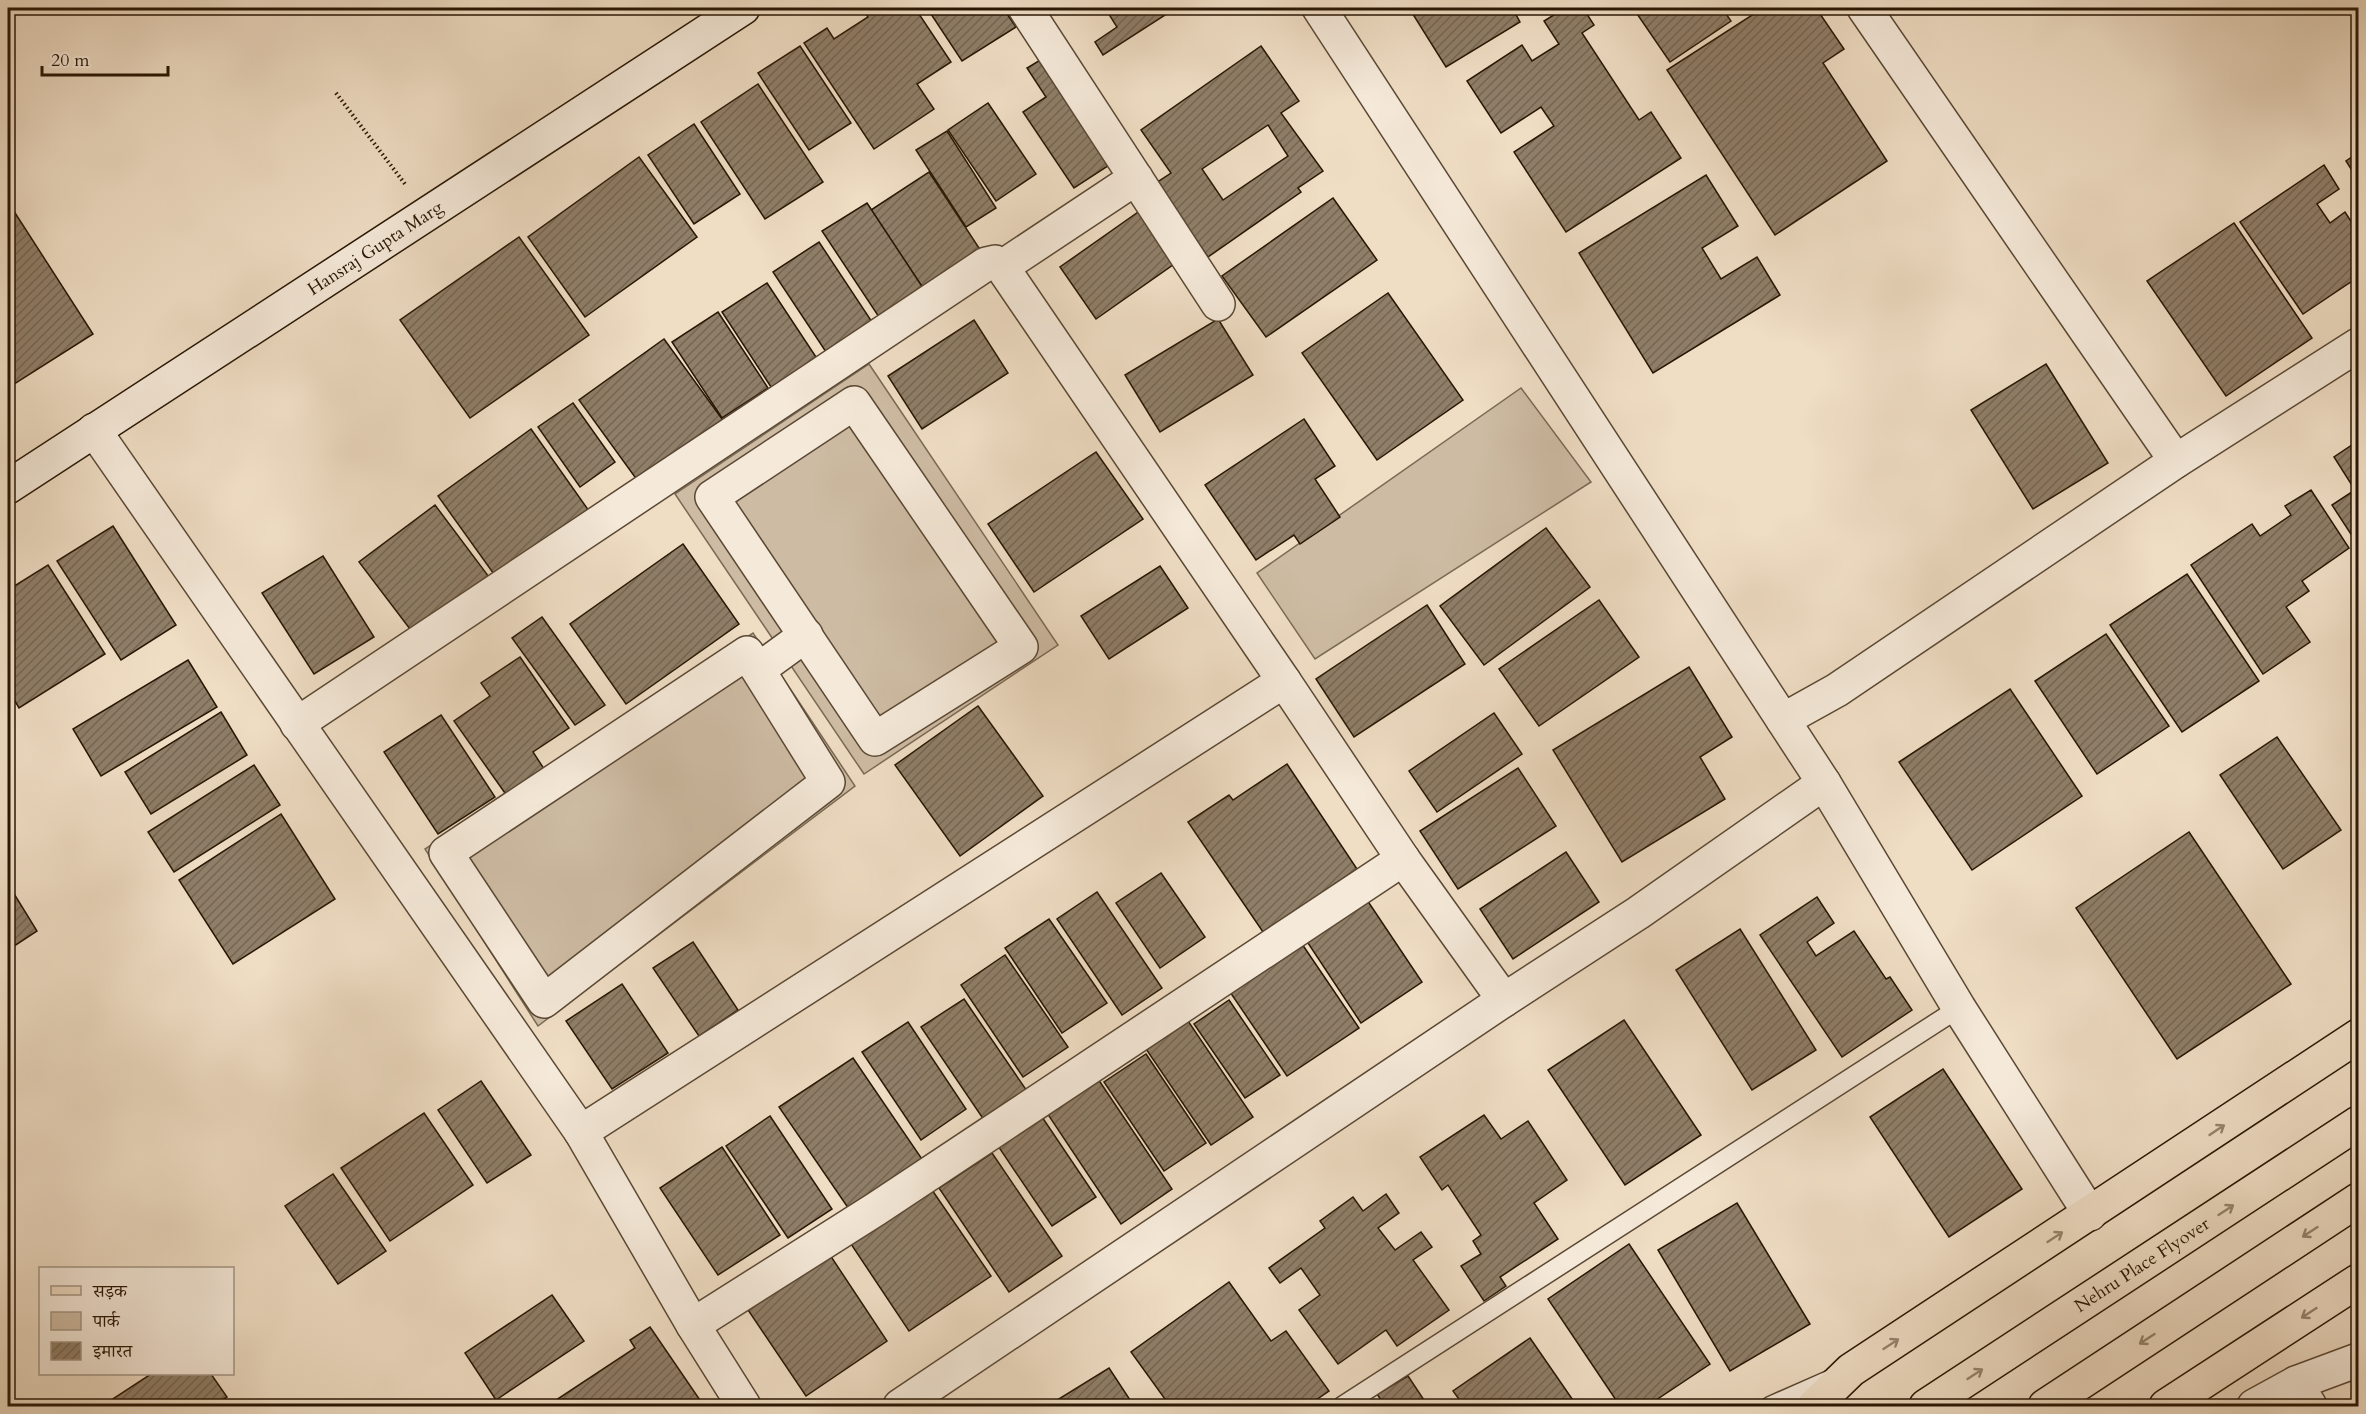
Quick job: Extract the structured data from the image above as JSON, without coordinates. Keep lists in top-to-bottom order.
{
  "streets": {
    "main road": ["Nehru Place Flyover"],
    "street": ["Hansraj Gupta Marg"]
  },
  "legend": ["सड़क", "पार्क", "इमारत"],
  "scale_bar": "20 m"
}
